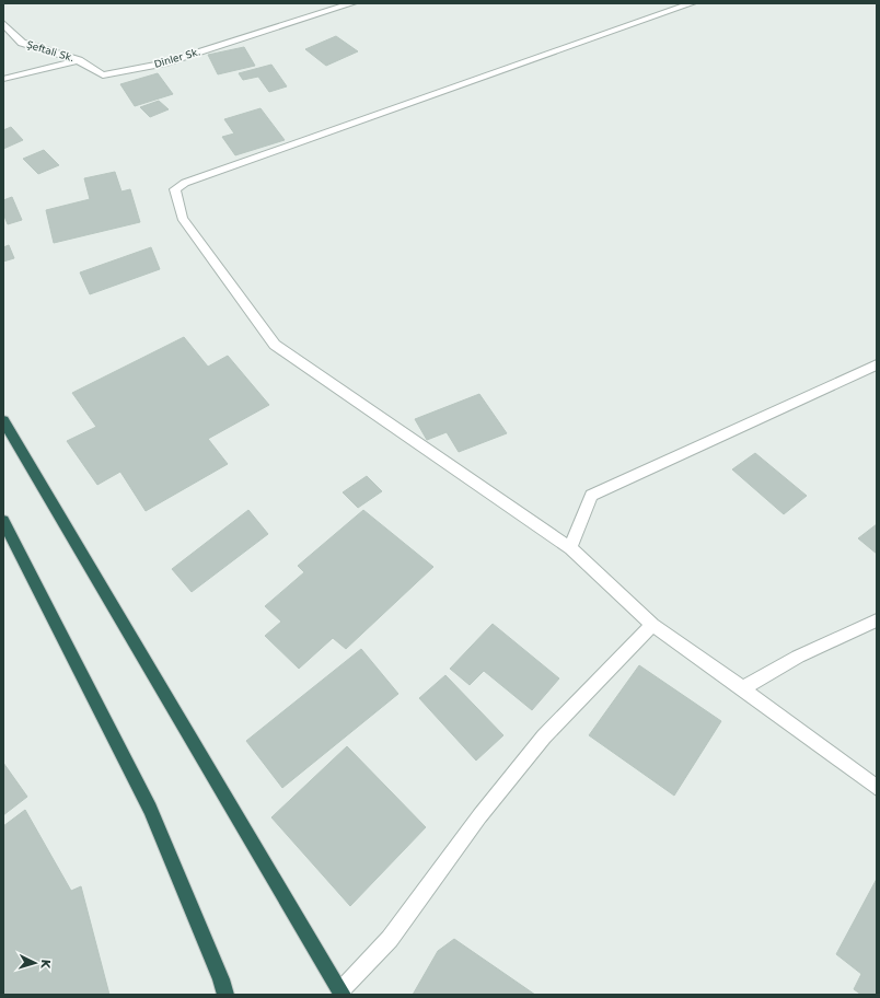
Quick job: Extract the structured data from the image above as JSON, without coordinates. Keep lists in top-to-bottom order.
{
  "streets": {
    "street": ["Şeftali Sk.", "Dinler Sk."]
  },
  "crossings": [
    ["Şeftali Sk.", "Dinler Sk."]
  ],
  "north": "right"
}
